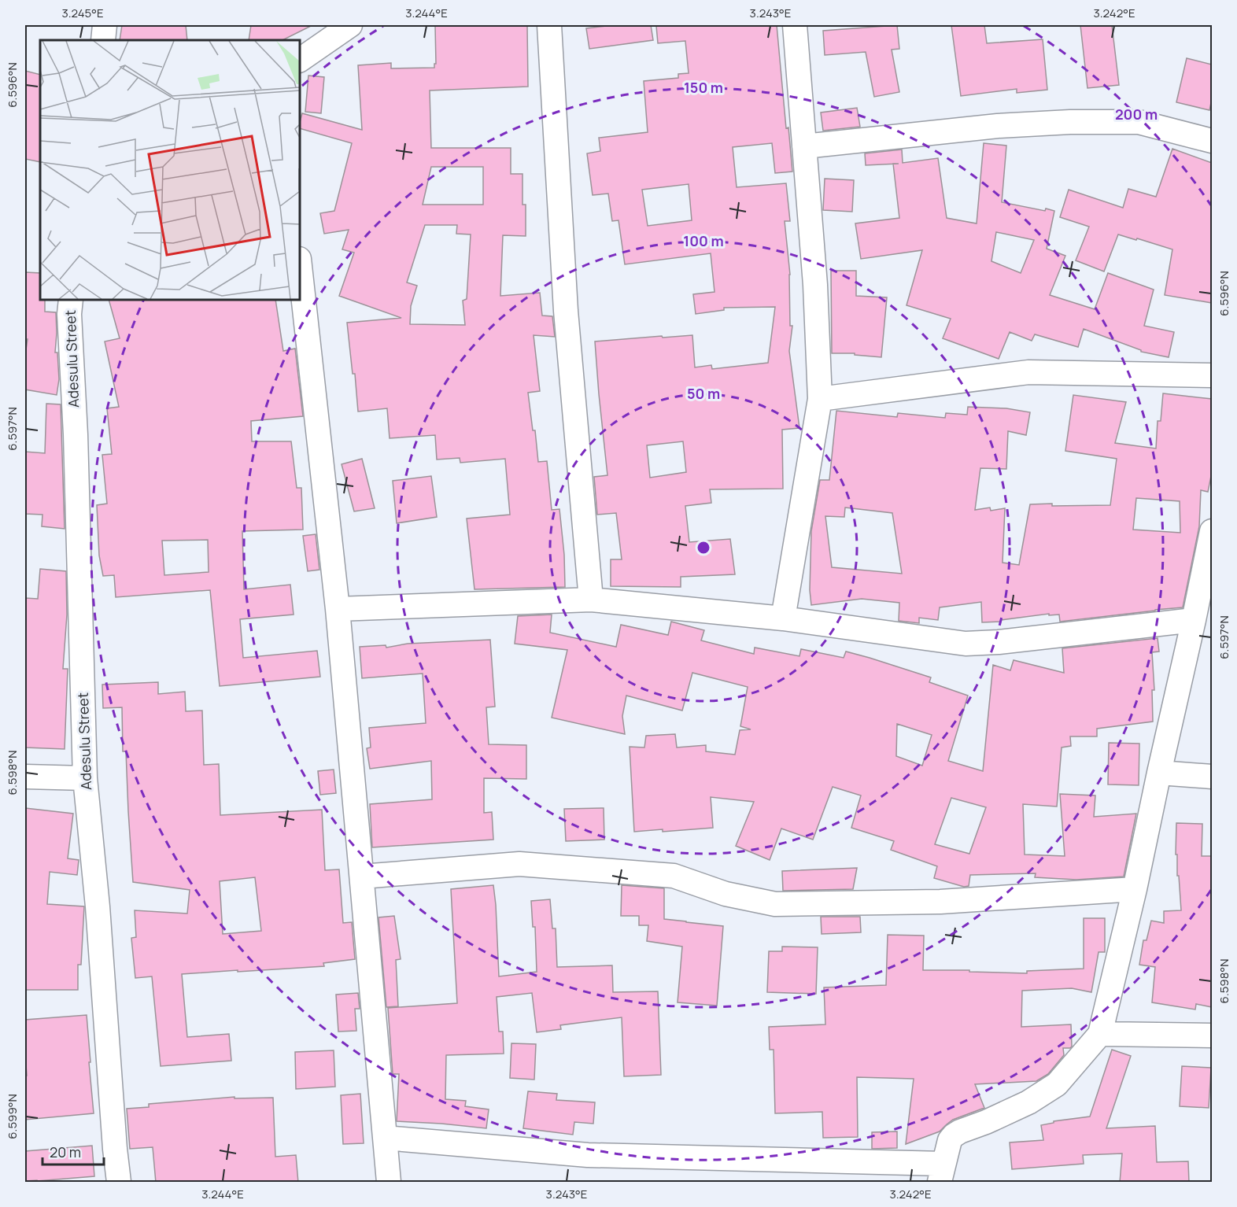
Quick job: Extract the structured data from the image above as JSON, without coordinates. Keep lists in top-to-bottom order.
{
  "streets": {
    "street": ["Adesulu Street"]
  },
  "scale_bar": "20 m",
  "coordinates": [
    "3.245°E",
    "3.244°E",
    "3.243°E",
    "3.242°E",
    "6.596°N",
    "6.597°N",
    "6.598°N",
    "6.599°N"
  ],
  "rings": [
    "150 m",
    "200 m",
    "100 m",
    "50 m"
  ]
}
